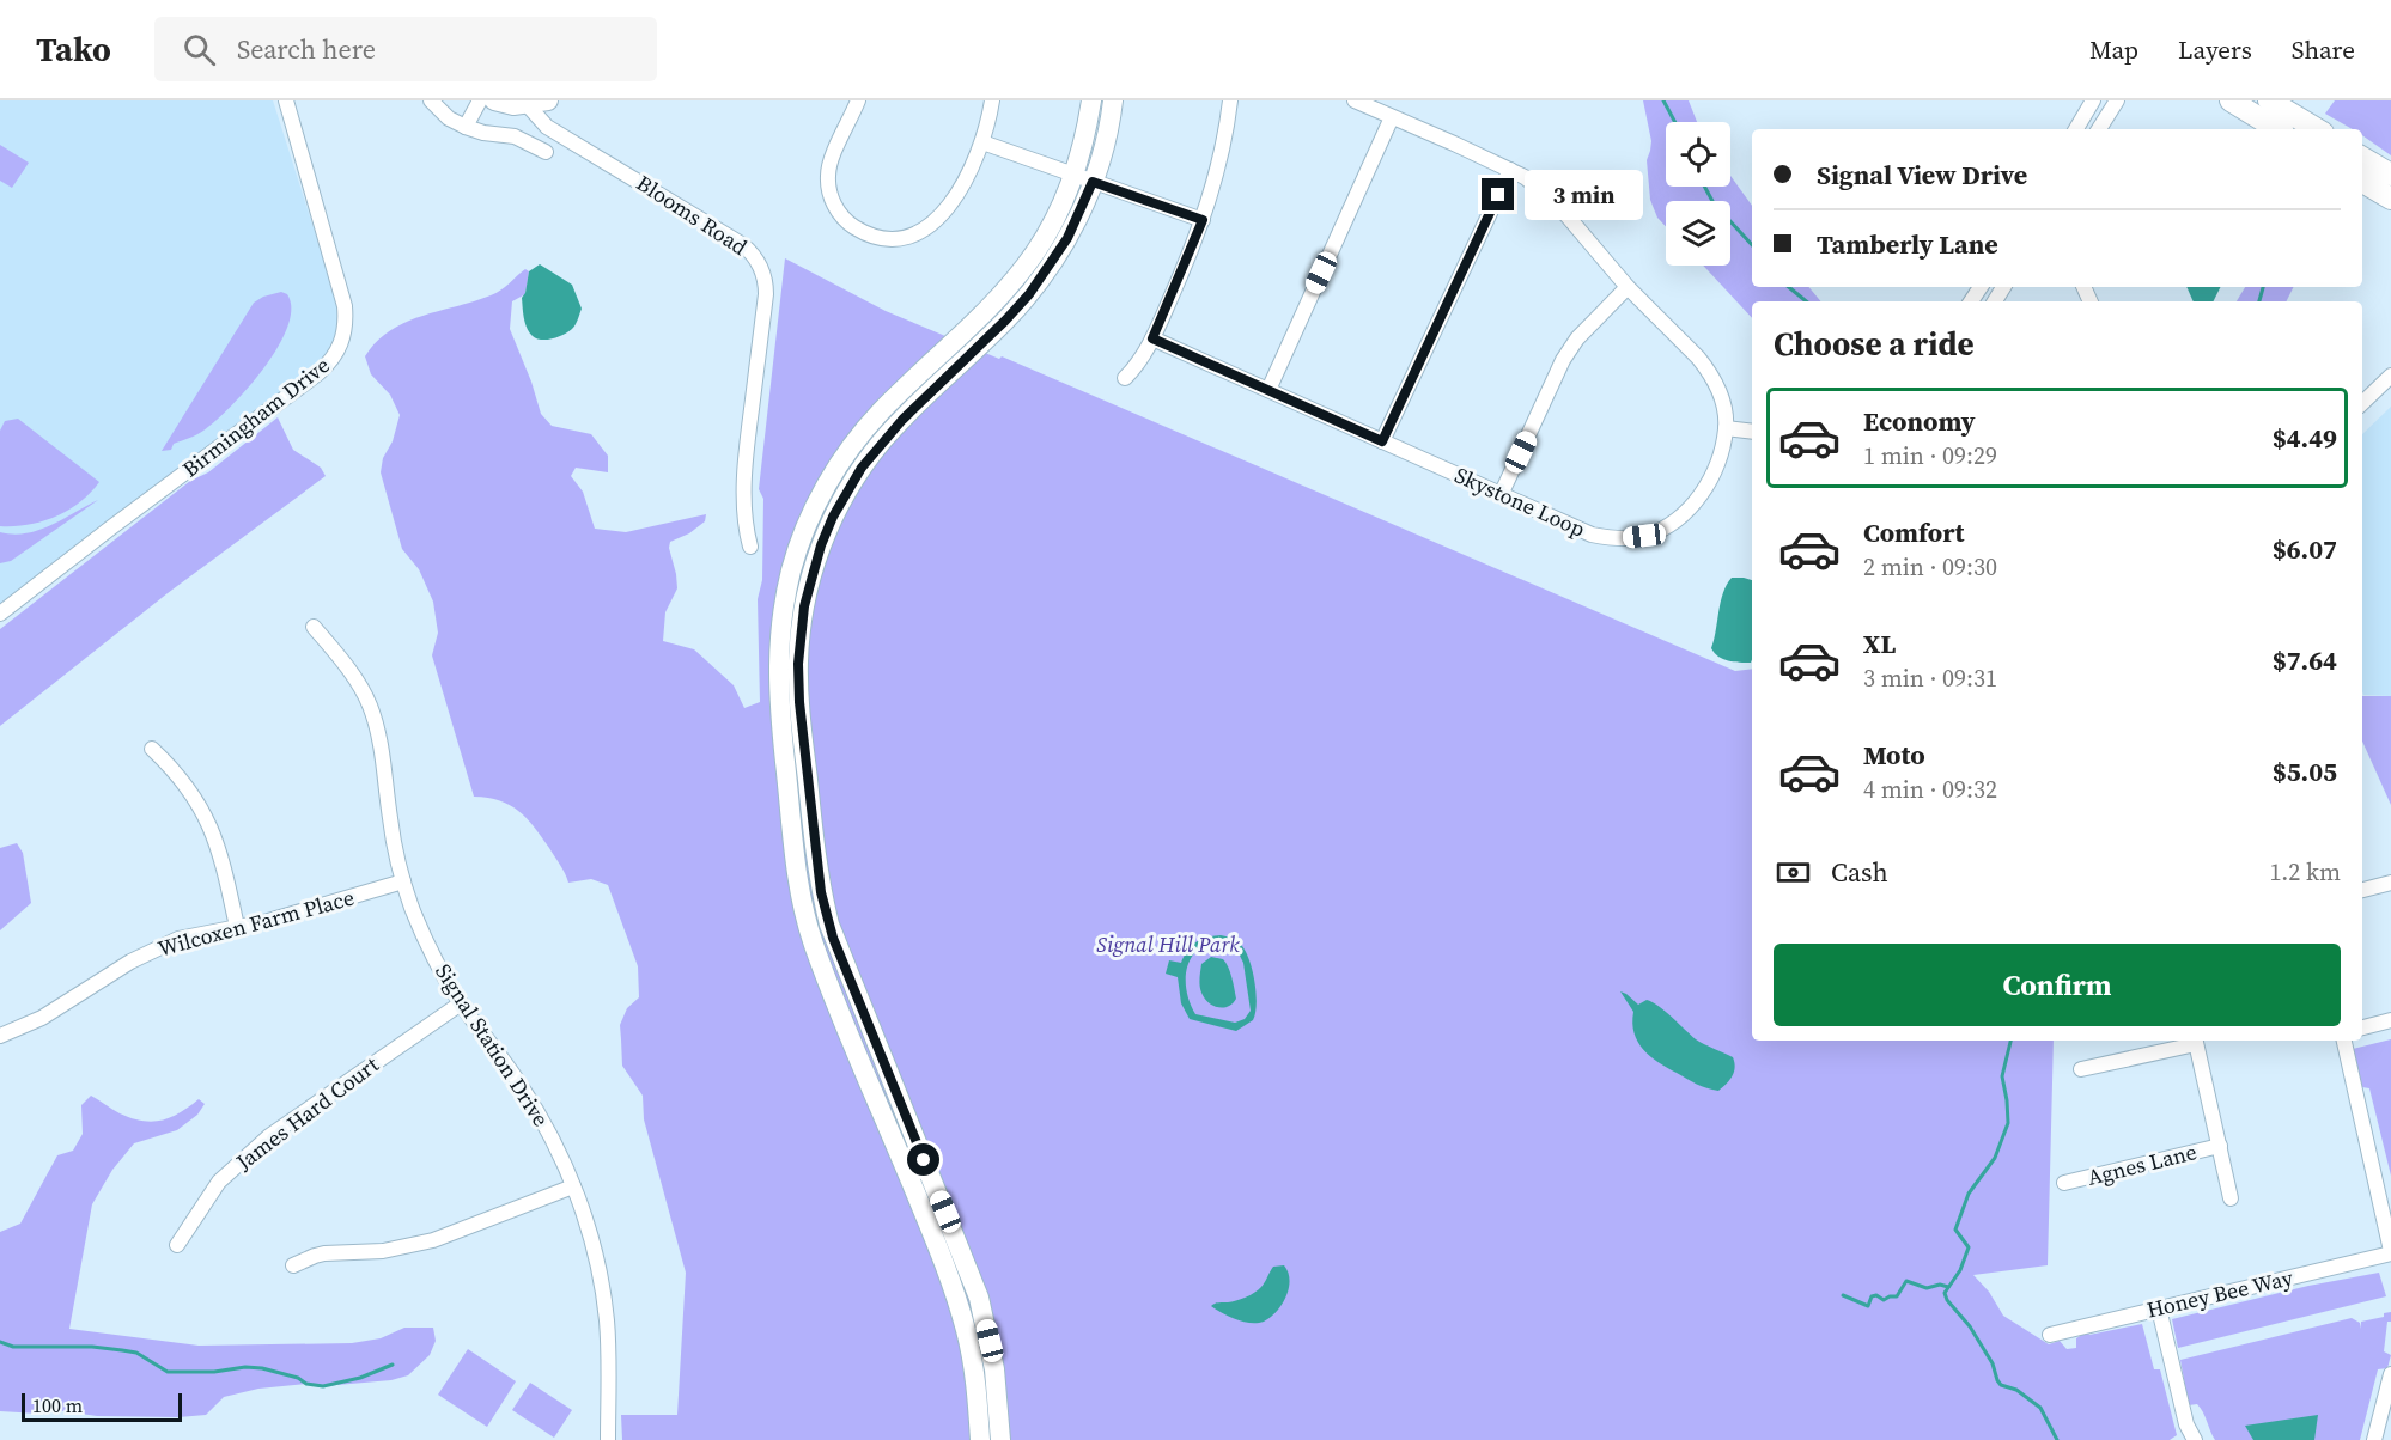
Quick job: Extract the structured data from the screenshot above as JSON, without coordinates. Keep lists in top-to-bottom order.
{
  "streets": {
    "street": [
      "Blooms Road",
      "Birmingham Drive",
      "Skystone Loop",
      "Wilcoxen Farm Place",
      "Signal Station Drive",
      "James Hard Court",
      "Agnes Lane",
      "Honey Bee Way"
    ]
  },
  "crossings": [
    ["Wilcoxen Farm Place", "Signal Station Drive"],
    ["Signal Station Drive", "James Hard Court"]
  ],
  "parks": ["Signal Hill Park"],
  "scale_bar": "100 m",
  "page": {
    "header": "Tako",
    "search": "Search here",
    "nav": ["Map", "Layers", "Share"],
    "banner": ["Signal View Drive", "Tamberly Lane"],
    "bubble": "3 min",
    "heading": "Choose a ride",
    "list": [
      {
        "name": "Economy",
        "note": "1 min · 09:29",
        "value": "$4.49"
      },
      {
        "name": "Comfort",
        "note": "2 min · 09:30",
        "value": "$6.07"
      },
      {
        "name": "XL",
        "note": "3 min · 09:31",
        "value": "$7.64"
      },
      {
        "name": "Moto",
        "note": "4 min · 09:32",
        "value": "$5.05"
      }
    ],
    "pay": ["Cash", "1.2 km"],
    "buttons": "Confirm",
    "scale": "100 m"
  }
}
